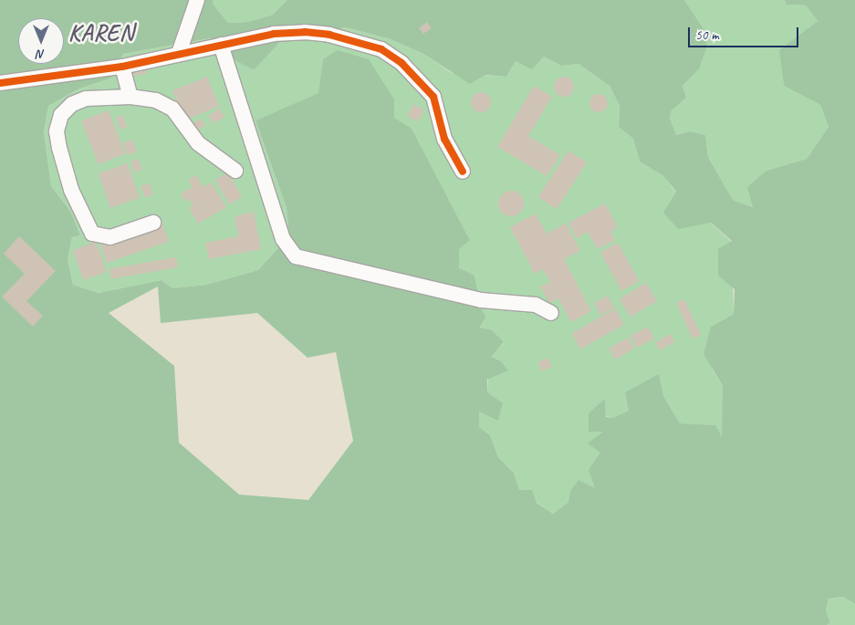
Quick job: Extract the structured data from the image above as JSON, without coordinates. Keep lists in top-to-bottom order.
{
  "districts": ["KAREN"],
  "scale_bar": "50 m",
  "north": "bottom"
}
